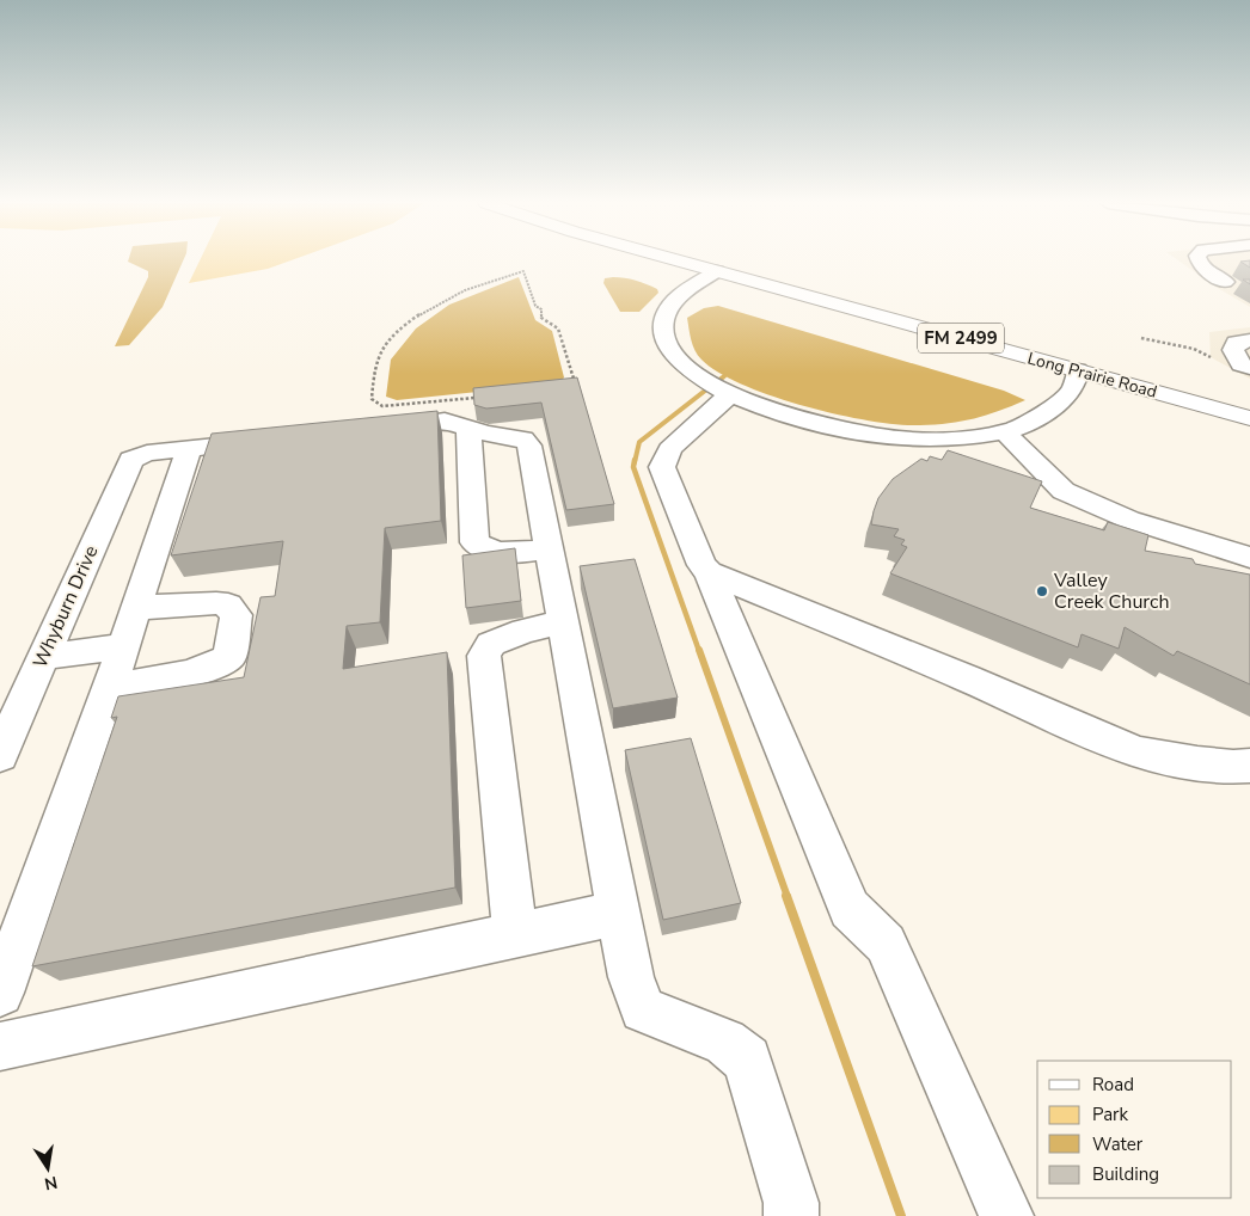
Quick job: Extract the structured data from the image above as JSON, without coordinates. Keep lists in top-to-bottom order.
{
  "streets": {
    "main road": ["FM 2499", "Long Prairie Road"],
    "street": ["Whyburn Drive"]
  },
  "places": ["Valley Creek Church"],
  "legend": [
    "Road",
    "Park",
    "Water",
    "Building"
  ],
  "north": "bottom"
}
